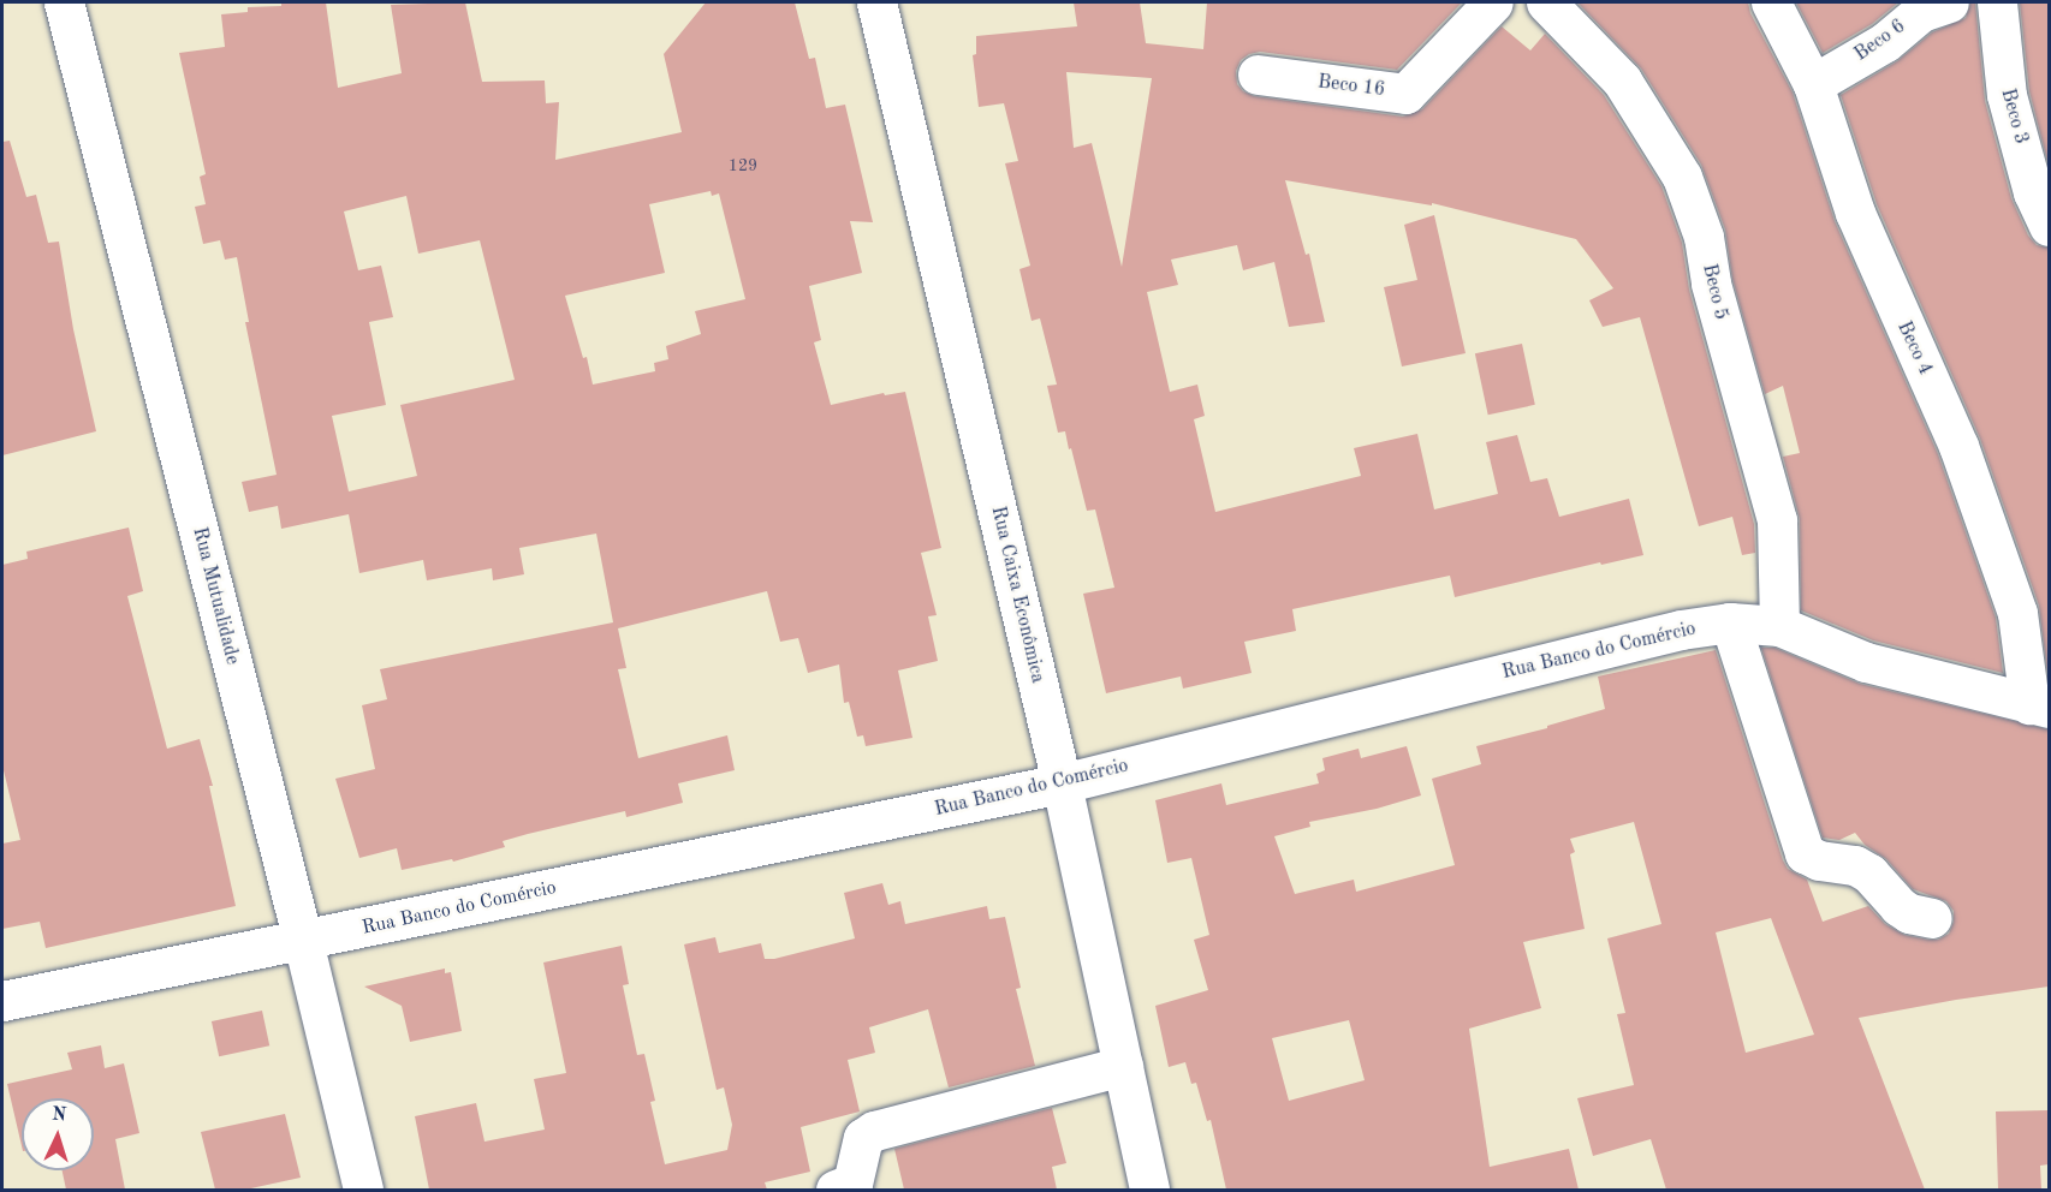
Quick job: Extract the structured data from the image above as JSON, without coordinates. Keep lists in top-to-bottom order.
{
  "streets": {
    "street": [
      "Beco 6",
      "Beco 16",
      "Beco 3",
      "Beco 5",
      "Beco 4",
      "Rua Caixa Econômica",
      "Rua Mutualidade",
      "Rua Banco do Comércio"
    ]
  },
  "crossings": [
    ["Beco 6", "Beco 4"],
    ["Beco 5", "Rua Banco do Comércio"],
    ["Beco 4", "Rua Banco do Comércio"],
    ["Rua Caixa Econômica", "Rua Banco do Comércio"],
    ["Rua Mutualidade", "Rua Banco do Comércio"]
  ],
  "house_numbers": ["129"],
  "north": "top"
}
